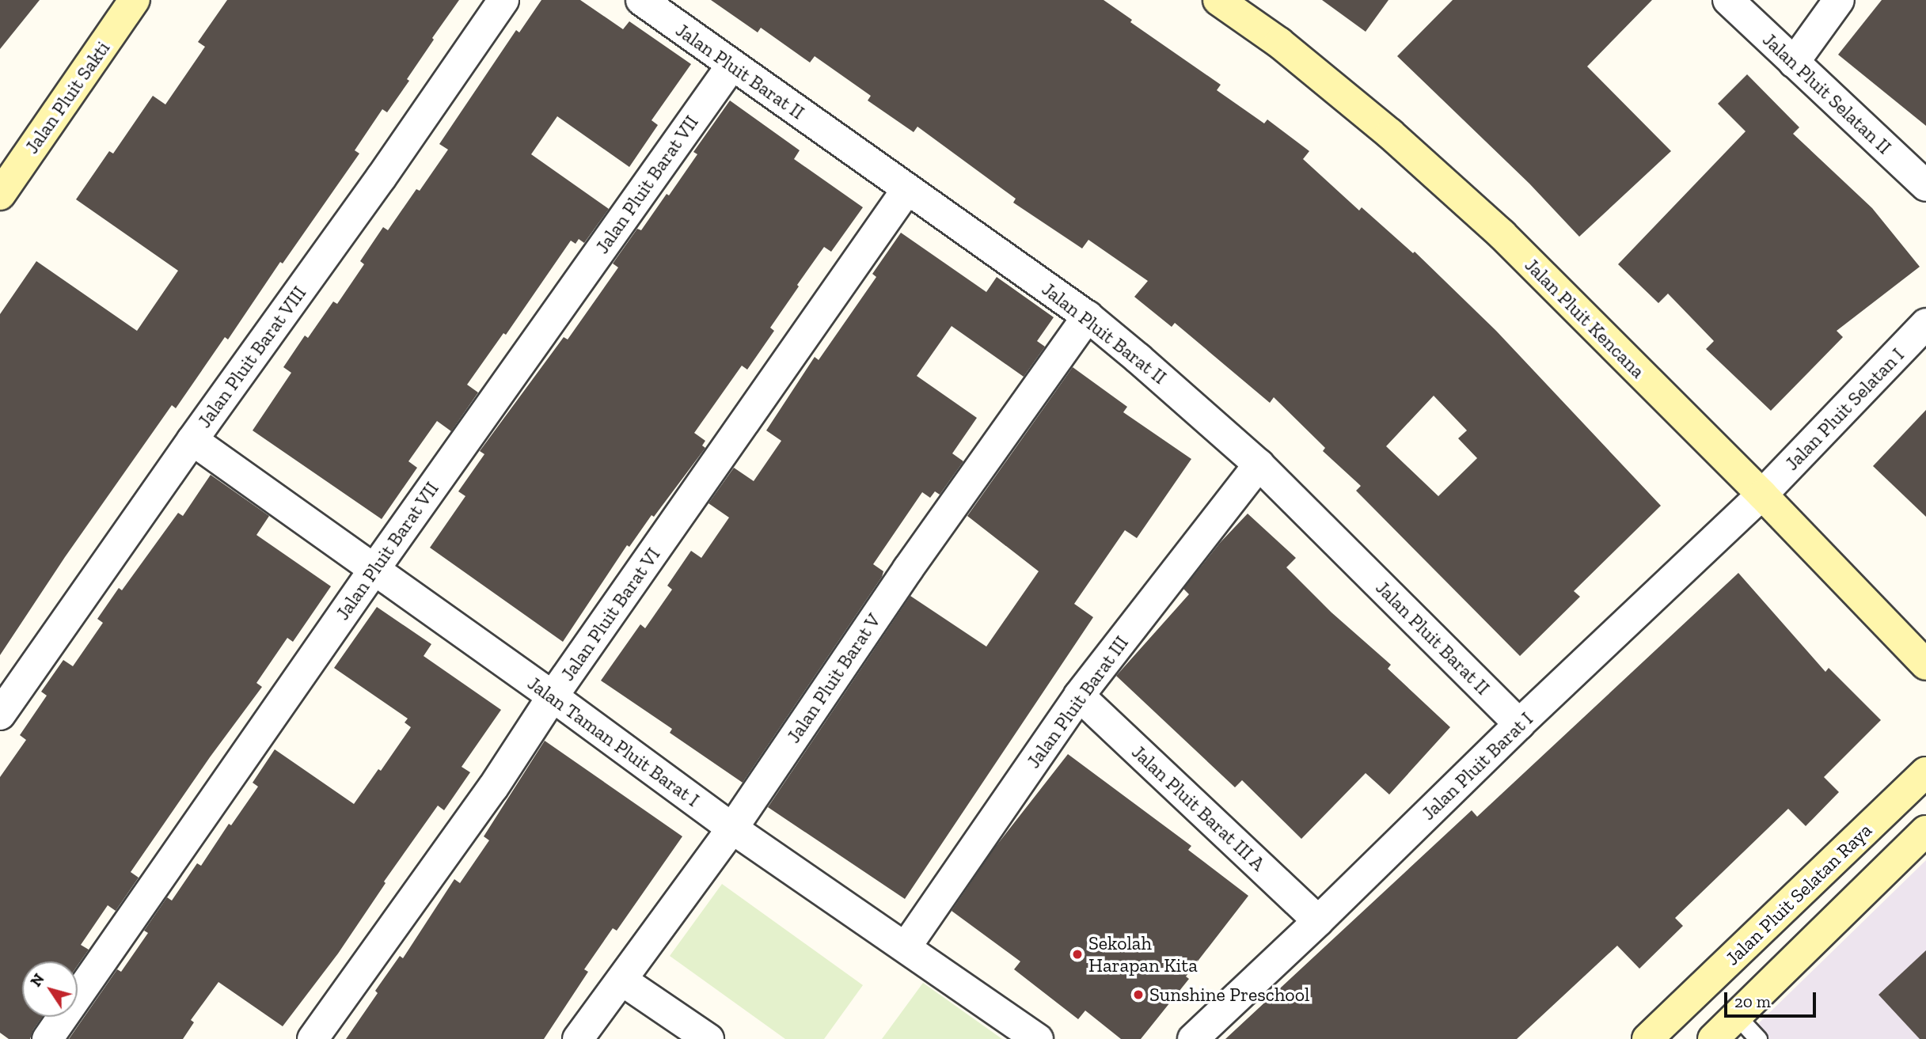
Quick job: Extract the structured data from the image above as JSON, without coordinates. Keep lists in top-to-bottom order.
{
  "streets": {
    "street": [
      "Jalan Pluit Barat II",
      "Jalan Pluit Selatan II",
      "Jalan Pluit Sakti",
      "Jalan Pluit Barat VII",
      "Jalan Pluit Kencana",
      "Jalan Pluit Barat VIII",
      "Jalan Pluit Selatan I",
      "Jalan Pluit Barat VI",
      "Jalan Pluit Barat V",
      "Jalan Pluit Barat III",
      "Jalan Taman Pluit Barat I",
      "Jalan Pluit Barat I",
      "Jalan Pluit Barat III A",
      "Jalan Pluit Selatan Raya"
    ]
  },
  "crossings": [
    ["Jalan Pluit Barat II", "Jalan Pluit Barat VII"],
    ["Jalan Pluit Barat II", "Jalan Pluit Barat VI"],
    ["Jalan Pluit Barat II", "Jalan Pluit Barat V"],
    ["Jalan Pluit Barat II", "Jalan Pluit Barat III"],
    ["Jalan Pluit Barat II", "Jalan Pluit Barat I"],
    ["Jalan Pluit Barat VII", "Jalan Taman Pluit Barat I"],
    ["Jalan Pluit Kencana", "Jalan Pluit Selatan I"],
    ["Jalan Pluit Kencana", "Jalan Pluit Barat I"],
    ["Jalan Pluit Barat VIII", "Jalan Taman Pluit Barat I"],
    ["Jalan Pluit Selatan I", "Jalan Pluit Barat I"],
    ["Jalan Pluit Barat VI", "Jalan Taman Pluit Barat I"],
    ["Jalan Pluit Barat V", "Jalan Taman Pluit Barat I"],
    ["Jalan Pluit Barat III", "Jalan Taman Pluit Barat I"],
    ["Jalan Pluit Barat III", "Jalan Pluit Barat III A"],
    ["Jalan Pluit Barat I", "Jalan Pluit Barat III A"]
  ],
  "places": ["Sekolah Harapan Kita", "Sunshine Preschool"],
  "scale_bar": "20 m",
  "north": "top left"
}
